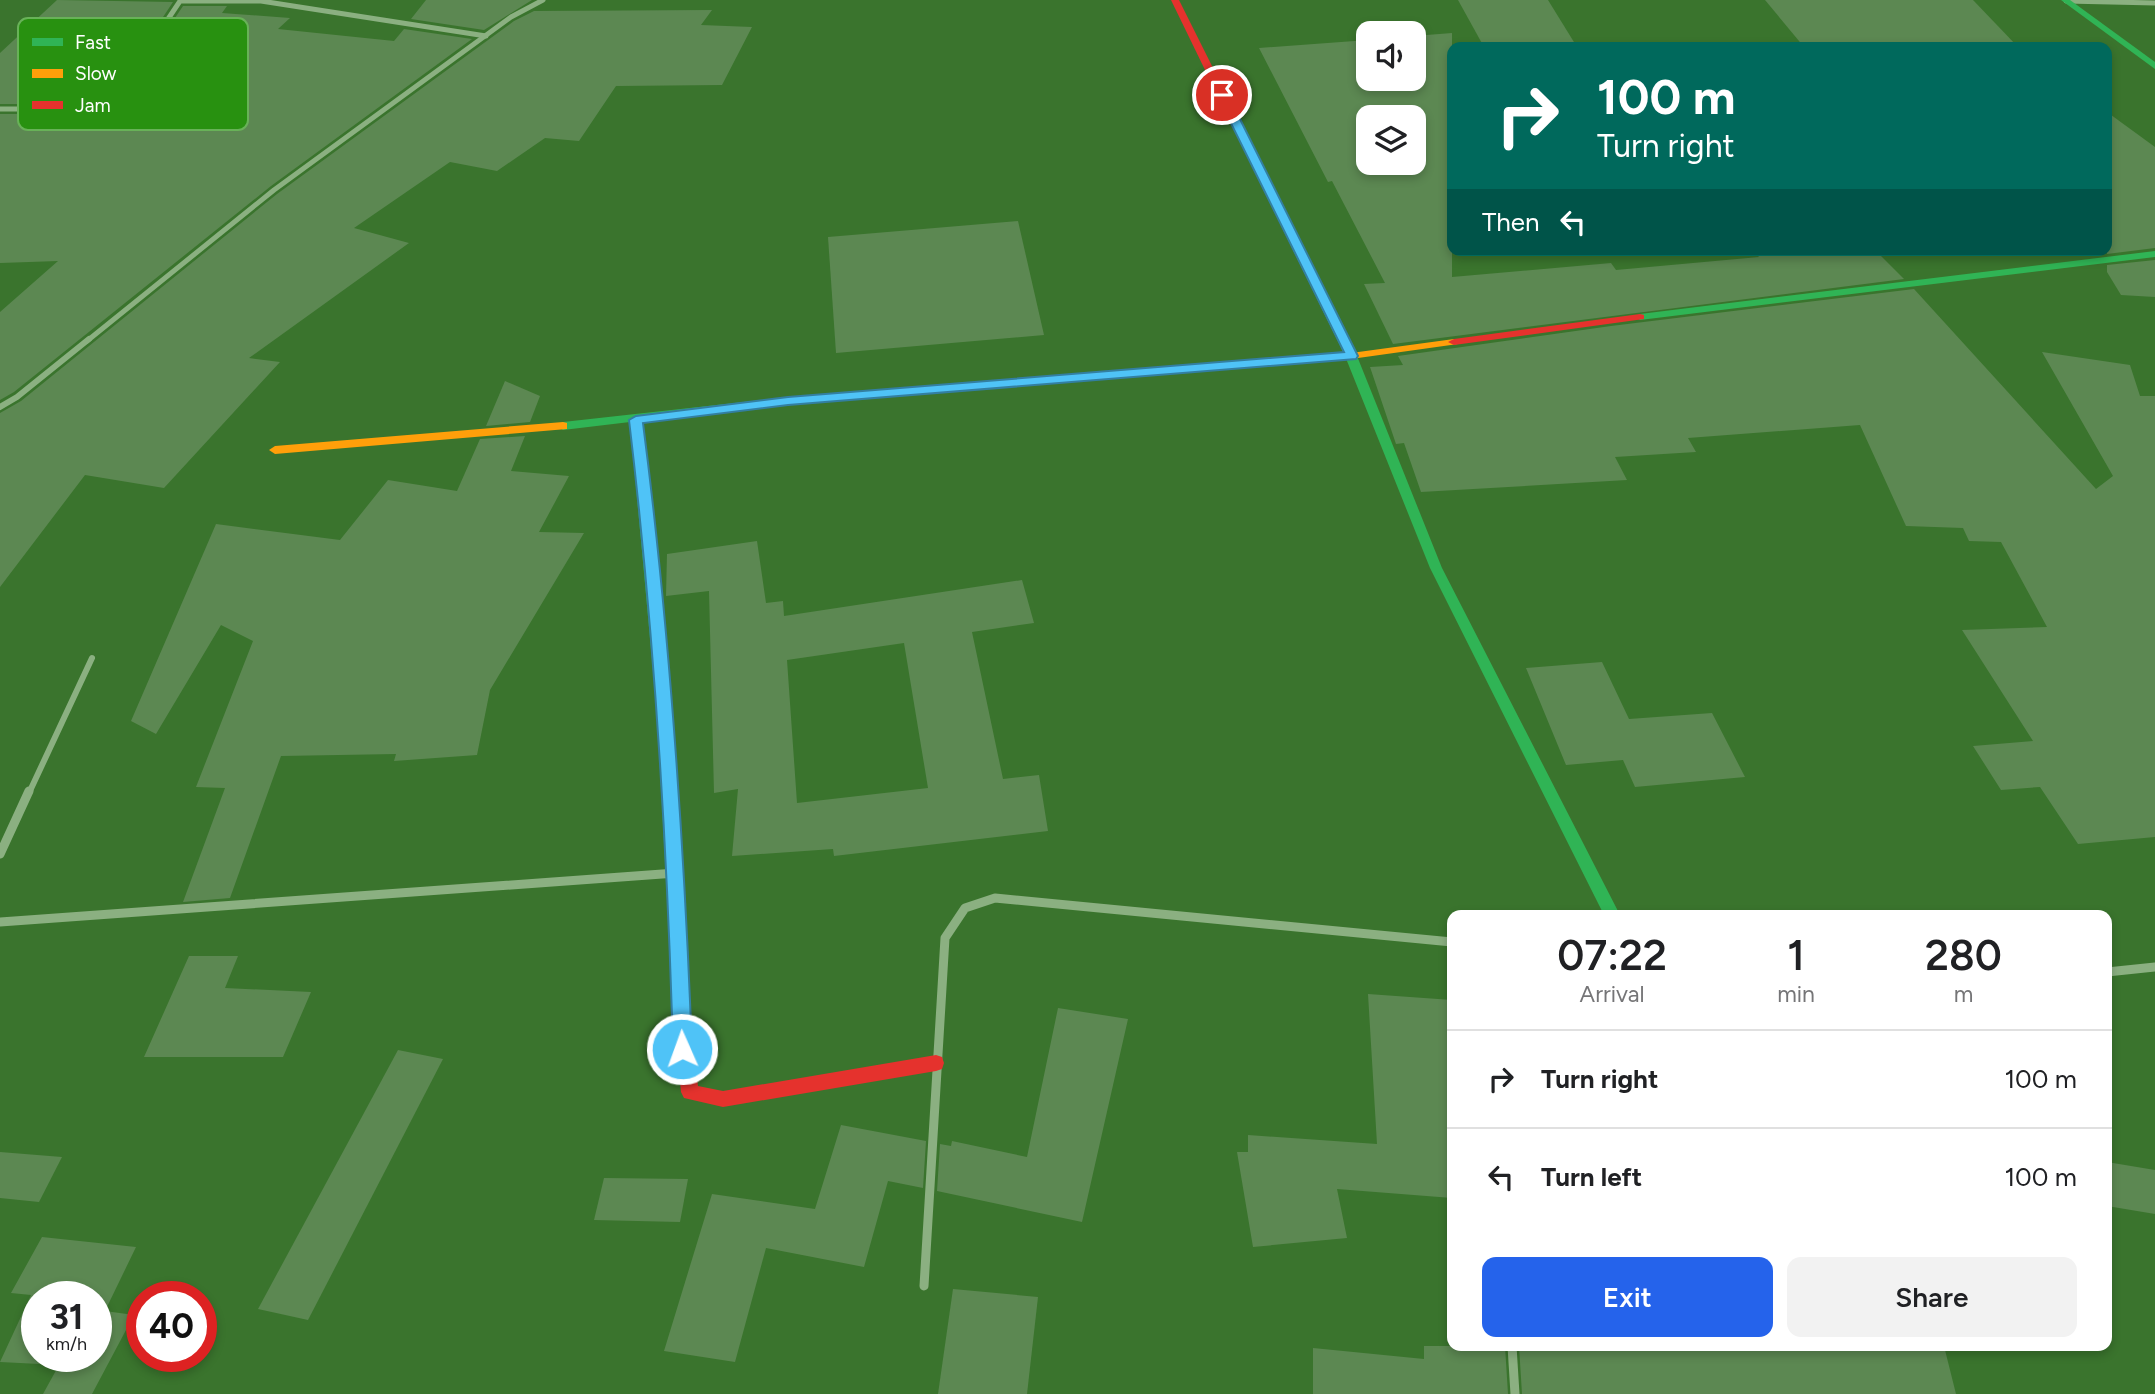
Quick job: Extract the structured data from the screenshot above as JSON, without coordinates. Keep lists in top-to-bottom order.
{
  "legend": ["Fast", "Slow", "Jam"],
  "page": {
    "turn": ["100 m", "Turn right"],
    "then": "Then",
    "eta": [
      "07:22",
      "Arrival",
      "1",
      "min",
      "280",
      "m"
    ],
    "list": [
      {
        "name": "Turn right",
        "value": "100 m"
      },
      {
        "name": "Turn left",
        "value": "100 m"
      }
    ],
    "buttons": ["Exit", "Share"],
    "speed": "31 km/h",
    "limit": "40"
  }
}
